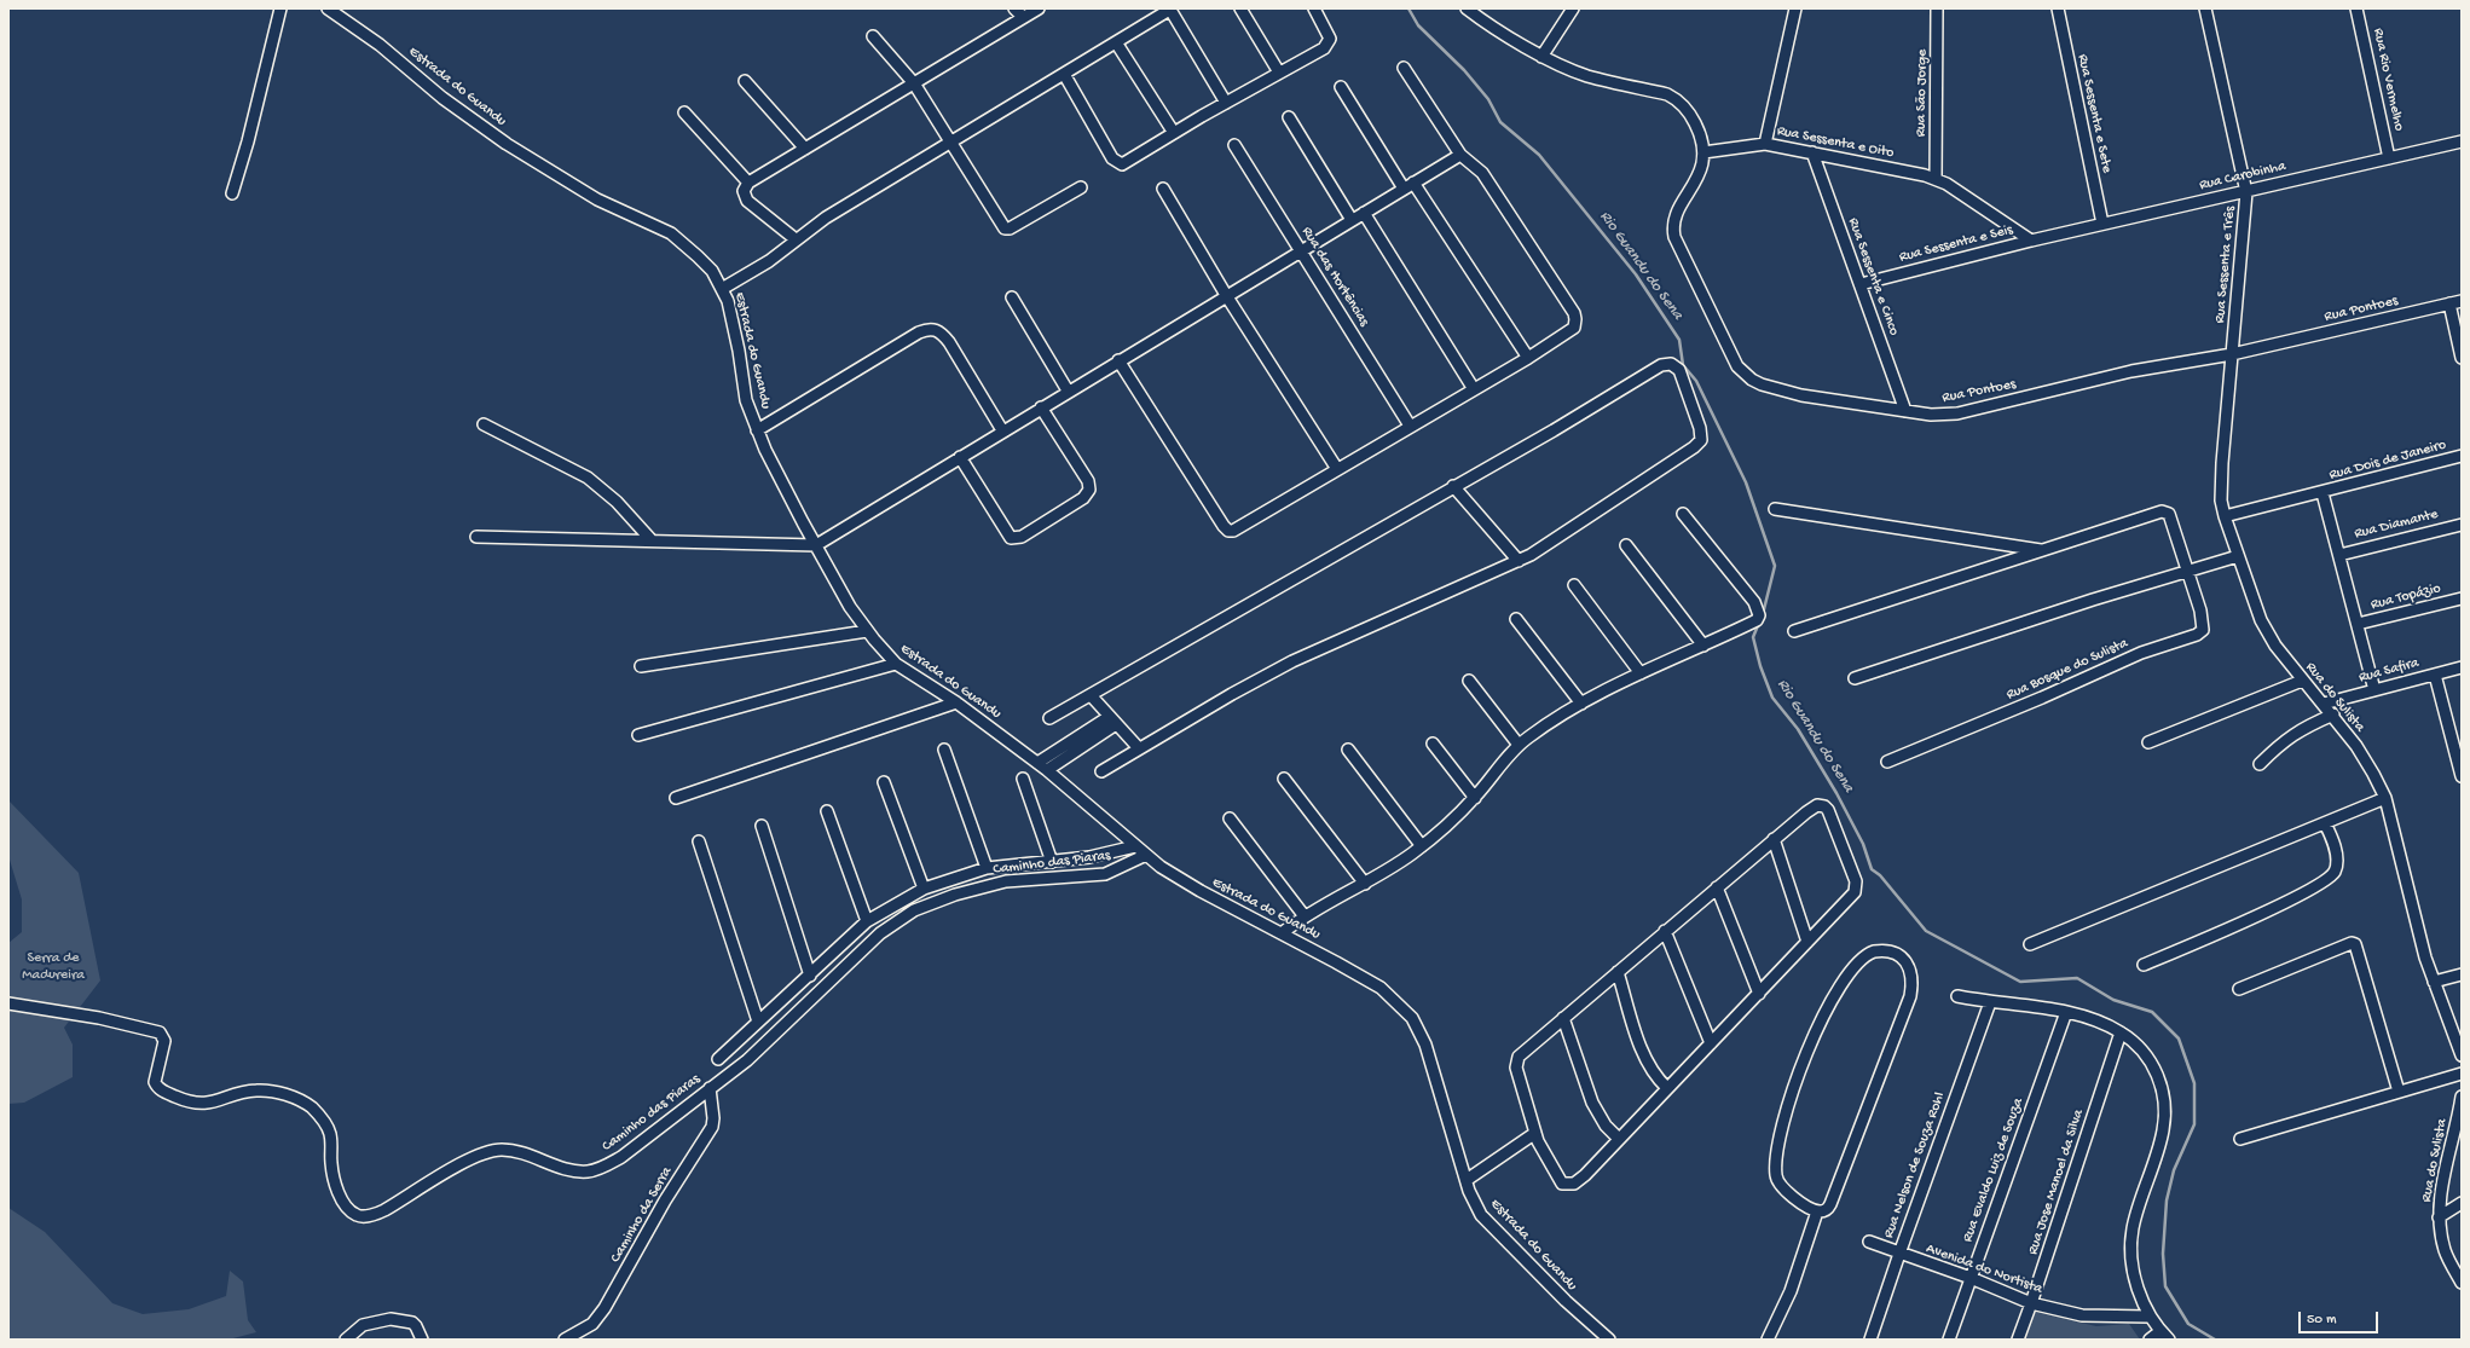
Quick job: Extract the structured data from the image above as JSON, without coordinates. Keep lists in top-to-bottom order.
{
  "streets": {
    "street": [
      "Rua Rio Vermelho",
      "Estrada do Guandu",
      "Rua São Jorge",
      "Rua Sessenta e Sete",
      "Rua Sessenta e Oito",
      "Rua Carobinha",
      "Rua Sessenta e Seis",
      "Rua Sessenta e Três",
      "Rua das Hortências",
      "Rua Sessenta e Cinco",
      "Rua Pontoes",
      "Rua Dois de Janeiro",
      "Rua Diamante",
      "Rua Topázio",
      "Rua Bosque do Sulista",
      "Rua Safira",
      "Rua do Sulista",
      "Caminho das Piaras",
      "Rua Nelson de Souza Rohl",
      "Rua Evaldo Luiz de Souza",
      "Rua Jose Manoel da Silva",
      "Caminho da Serra",
      "Avenida do Nortista"
    ]
  },
  "crossings": [
    ["Rua Rio Vermelho", "Rua Carobinha"],
    ["Estrada do Guandu", "Caminho das Piaras"],
    ["Rua São Jorge", "Rua Sessenta e Oito"],
    ["Rua Sessenta e Sete", "Rua Carobinha"],
    ["Rua Sessenta e Oito", "Rua Carobinha"],
    ["Rua Sessenta e Oito", "Rua Sessenta e Seis"],
    ["Rua Sessenta e Oito", "Rua Sessenta e Cinco"],
    ["Rua Sessenta e Oito", "Rua Pontoes"],
    ["Rua Carobinha", "Rua Sessenta e Seis"],
    ["Rua Carobinha", "Rua Sessenta e Três"],
    ["Rua Sessenta e Seis", "Rua Sessenta e Cinco"],
    ["Rua Sessenta e Três", "Rua Pontoes"],
    ["Rua Sessenta e Três", "Rua do Sulista"],
    ["Rua Sessenta e Cinco", "Rua Pontoes"],
    ["Rua Pontoes", "Rua do Sulista"],
    ["Rua Dois de Janeiro", "Rua do Sulista"],
    ["Rua Safira", "Rua do Sulista"],
    ["Caminho das Piaras", "Caminho da Serra"],
    ["Rua Nelson de Souza Rohl", "Avenida do Nortista"],
    ["Rua Evaldo Luiz de Souza", "Avenida do Nortista"],
    ["Rua Jose Manoel da Silva", "Avenida do Nortista"]
  ],
  "water": ["Rio Guandu do Sena"],
  "parks": ["Serra de Madureira"],
  "scale_bar": "50 m"
}
